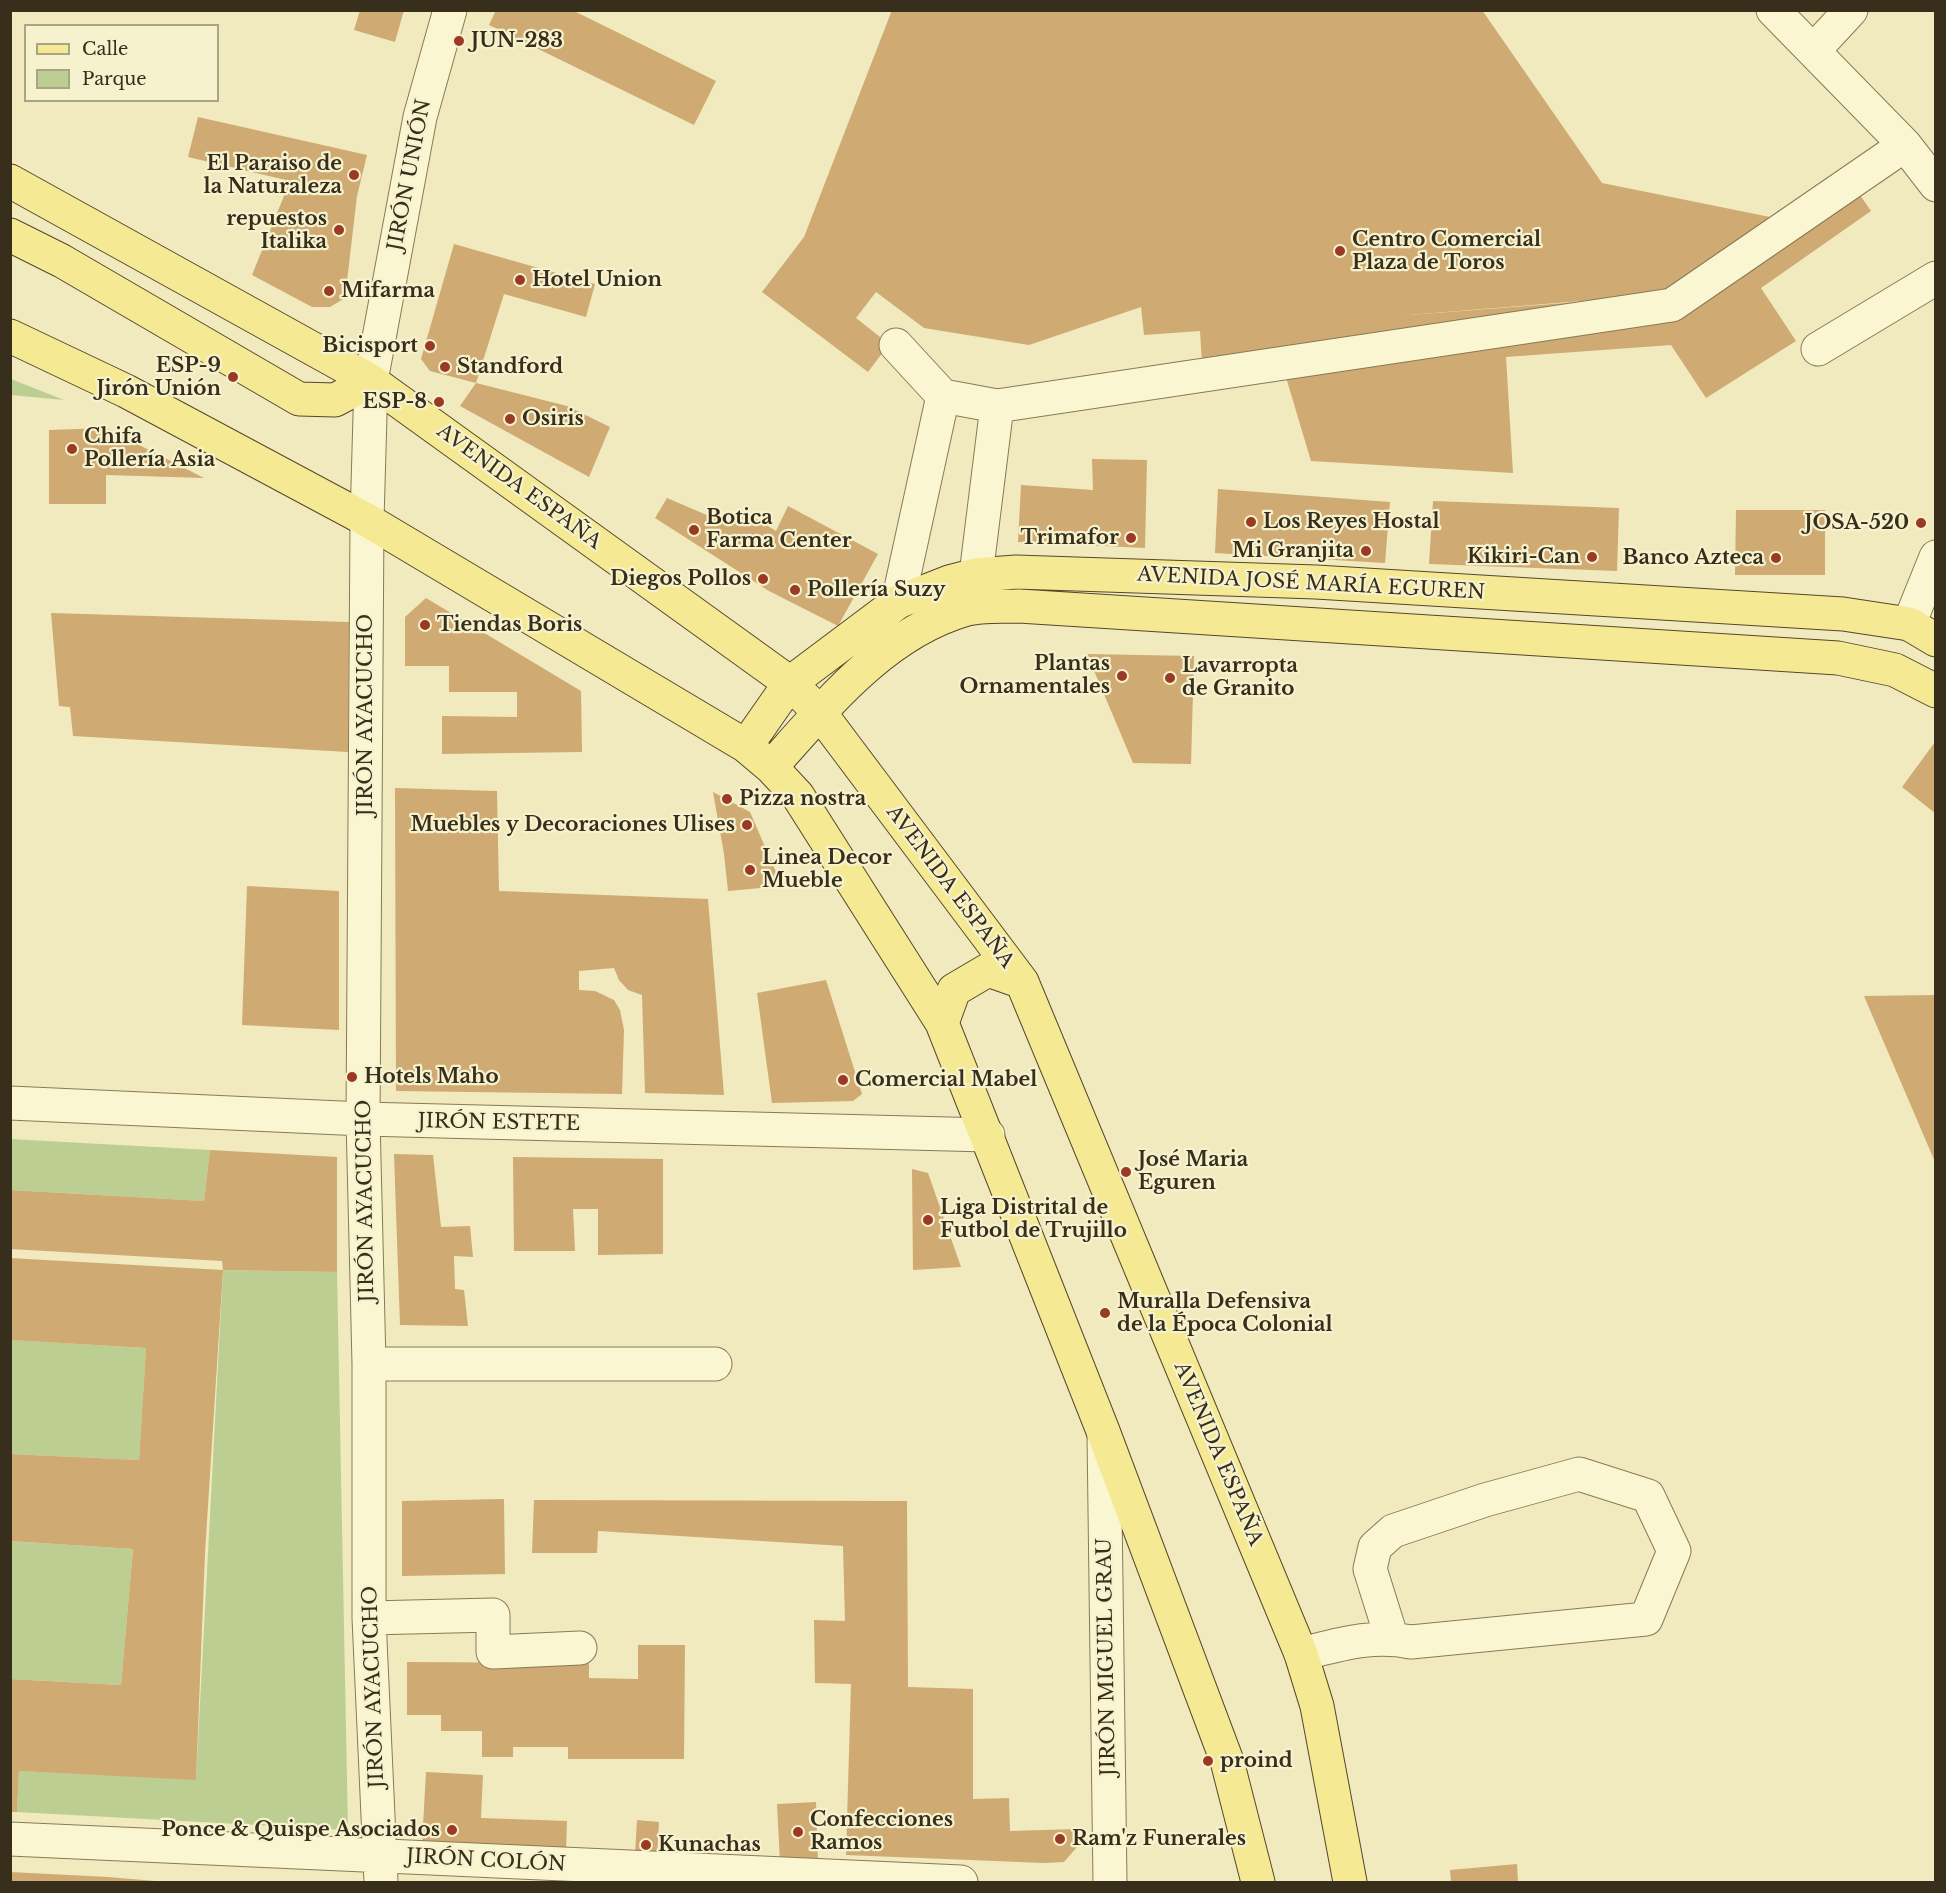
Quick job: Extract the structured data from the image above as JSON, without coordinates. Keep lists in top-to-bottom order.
{
  "streets": {
    "main road": ["AVENIDA ESPAÑA", "AVENIDA JOSÉ MARÍA EGUREN"],
    "street": [
      "JIRÓN UNIÓN",
      "JIRÓN AYACUCHO",
      "JIRÓN ESTETE",
      "JIRÓN MIGUEL GRAU",
      "JIRÓN COLÓN"
    ]
  },
  "crossings": [
    ["JIRÓN UNIÓN", "AVENIDA ESPAÑA"],
    ["JIRÓN UNIÓN", "JIRÓN AYACUCHO"],
    ["AVENIDA ESPAÑA", "AVENIDA JOSÉ MARÍA EGUREN"],
    ["JIRÓN AYACUCHO", "JIRÓN ESTETE"],
    ["JIRÓN AYACUCHO", "JIRÓN COLÓN"]
  ],
  "places": [
    "JUN-283",
    "El Paraiso de la Naturaleza",
    "repuestos Italika",
    "Centro Comercial Plaza de Toros",
    "Hotel Union",
    "Mifarma",
    "Bicisport",
    "Standford",
    "ESP-9 Jirón Unión",
    "ESP-8",
    "Osiris",
    "Chifa Pollería Asia",
    "Los Reyes Hostal",
    "JOSA-520",
    "Botica Farma Center",
    "Trimafor",
    "Mi Granjita",
    "Kikiri-Can",
    "Banco Azteca",
    "Diegos Pollos",
    "Pollería Suzy",
    "Tiendas Boris",
    "Plantas Ornamentales",
    "Lavarropta de Granito",
    "Pizza nostra",
    "Muebles y Decoraciones Ulises",
    "Linea Decor Mueble",
    "Hotels Maho",
    "Comercial Mabel",
    "José Maria Eguren",
    "Liga Distrital de Futbol de Trujillo",
    "Muralla Defensiva de la Época Colonial",
    "proind",
    "Ponce & Quispe Asociados",
    "Confecciones Ramos",
    "Ram'z Funerales",
    "Kunachas"
  ],
  "legend": ["Calle", "Parque"]
}
